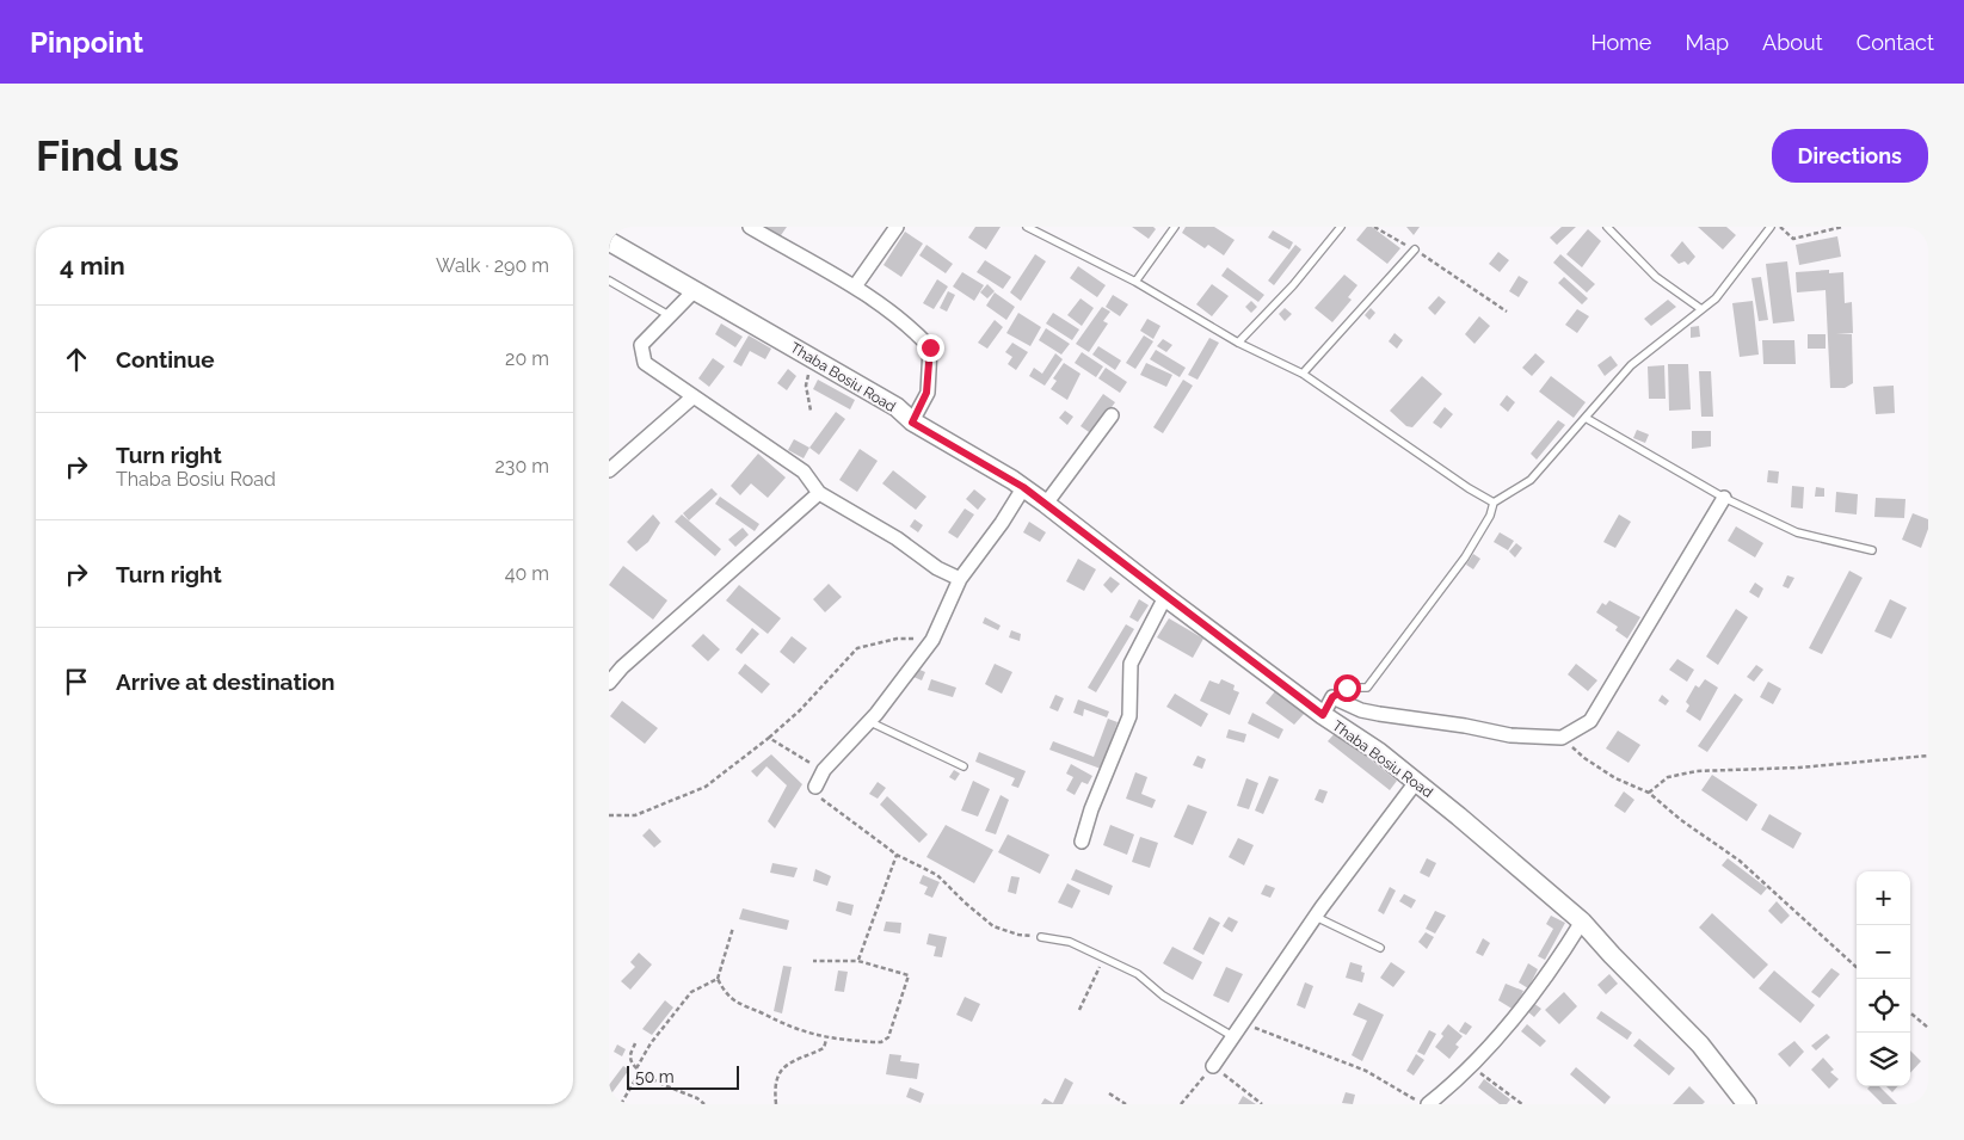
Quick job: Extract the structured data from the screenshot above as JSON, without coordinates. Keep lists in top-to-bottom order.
{
  "streets": {
    "street": ["Thaba Bosiu Road"]
  },
  "scale_bar": "50 m",
  "page": {
    "header": "Pinpoint",
    "nav": [
      "Home",
      "Map",
      "About",
      "Contact"
    ],
    "buttons": "Directions",
    "title": "Find us",
    "heading": ["4 min", "Walk · 290 m"],
    "list": [
      ["Continue", "20 m"],
      ["Turn right", "Thaba Bosiu Road", "230 m"],
      ["Turn right", "40 m"],
      "Arrive at destination"
    ],
    "map_buttons": ["+", "−"],
    "scale": "50 m"
  }
}
